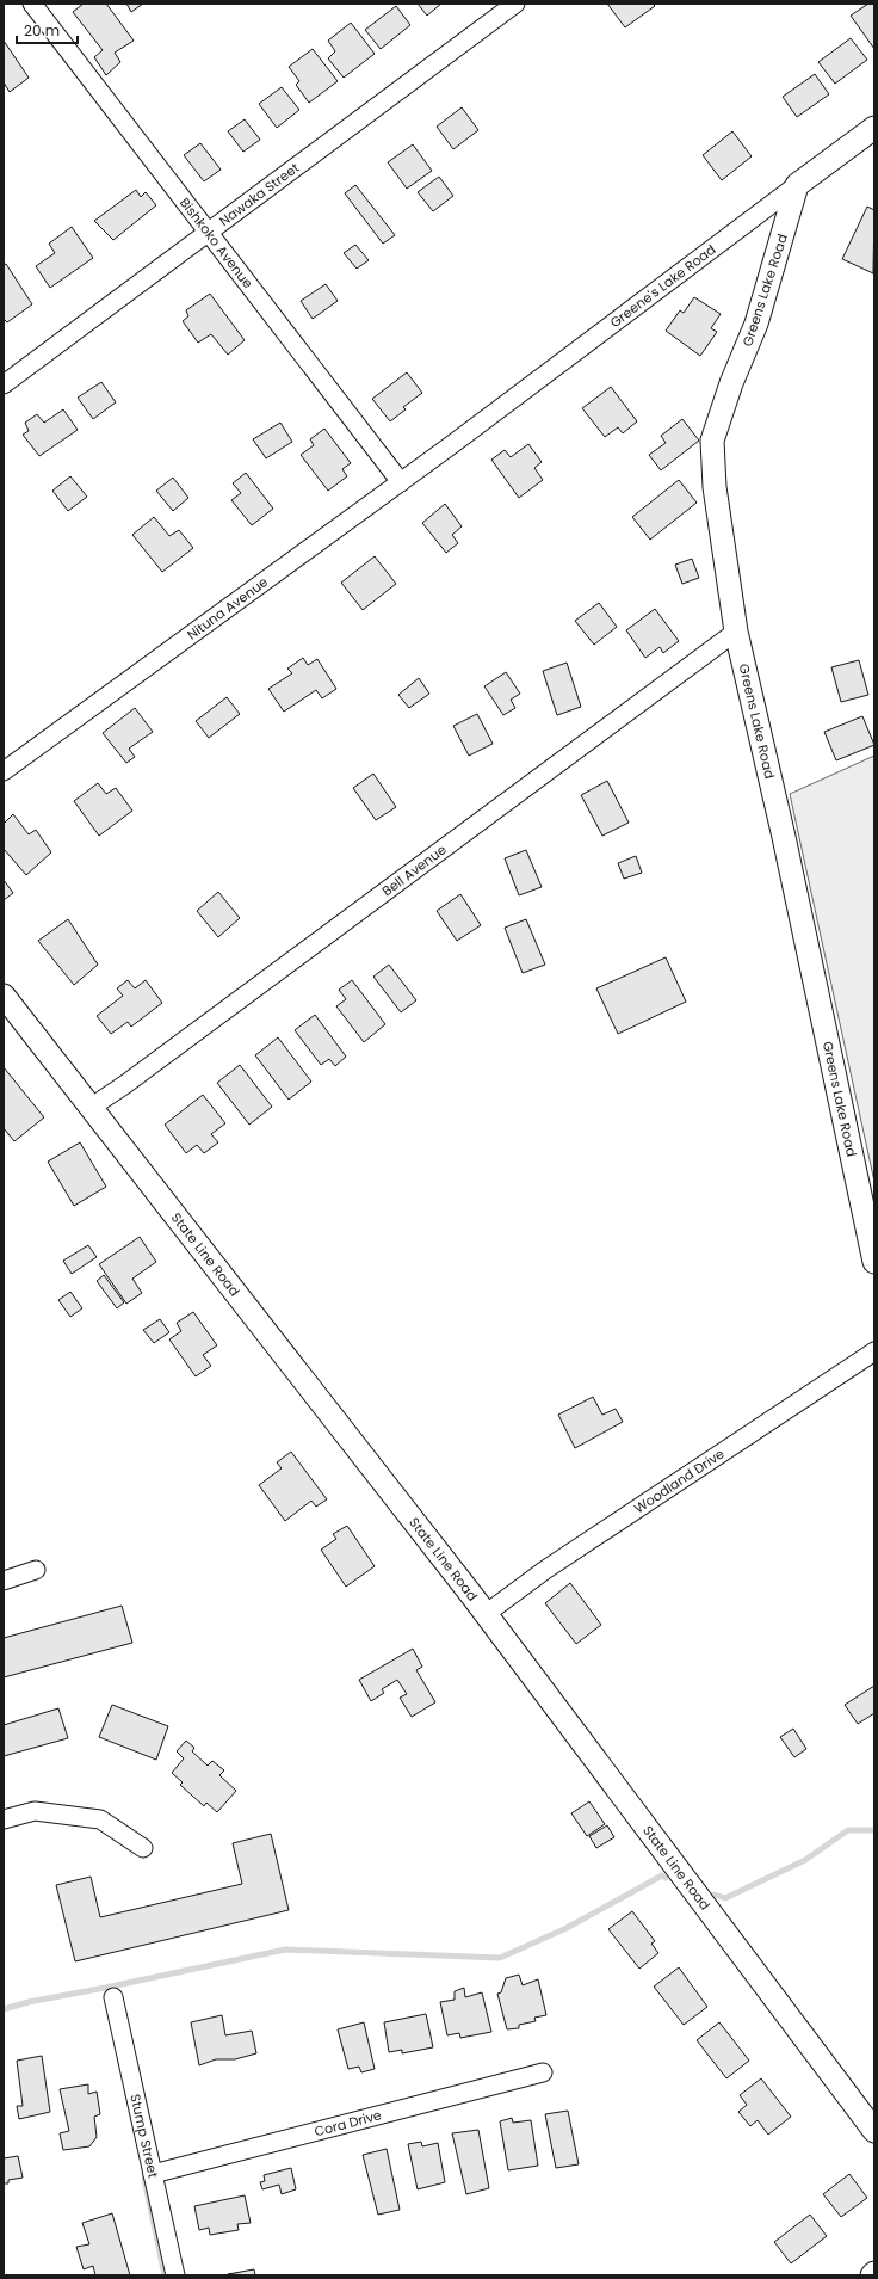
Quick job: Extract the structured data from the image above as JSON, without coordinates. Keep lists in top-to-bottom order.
{
  "streets": {
    "street": [
      "Nawaka Street",
      "Bishkoko Avenue",
      "Greene's Lake Road",
      "Greens Lake Road",
      "Nituna Avenue",
      "Bell Avenue",
      "State Line Road",
      "Woodland Drive",
      "Cora Drive",
      "Stump Street"
    ]
  },
  "crossings": [
    ["Nawaka Street", "Bishkoko Avenue"],
    ["Bishkoko Avenue", "Nituna Avenue"],
    ["Greene's Lake Road", "Greens Lake Road"],
    ["Greene's Lake Road", "Nituna Avenue"],
    ["Greens Lake Road", "Bell Avenue"],
    ["Bell Avenue", "State Line Road"],
    ["State Line Road", "Woodland Drive"],
    ["Cora Drive", "Stump Street"]
  ],
  "scale_bar": "20 m"
}
